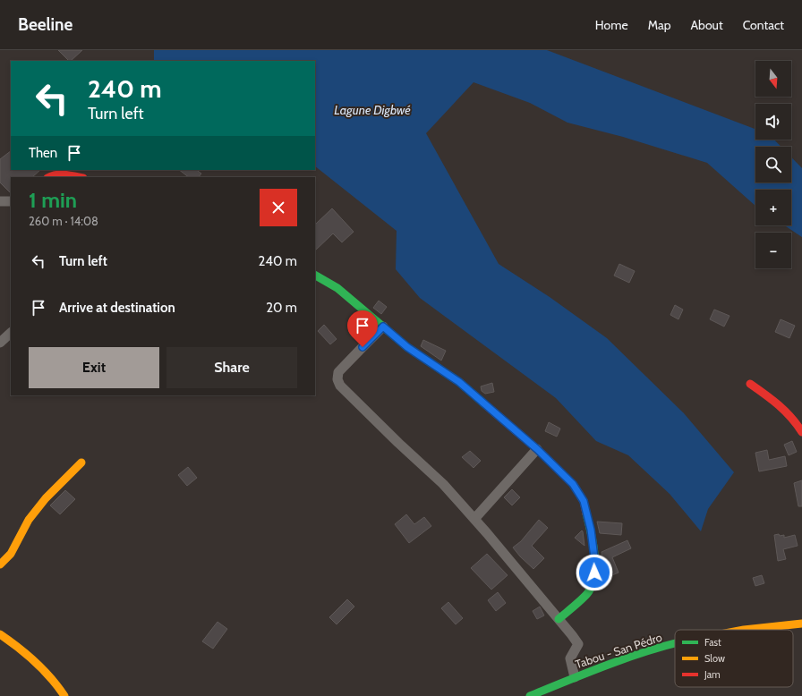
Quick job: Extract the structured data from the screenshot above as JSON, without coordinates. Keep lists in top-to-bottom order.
{
  "streets": {
    "street": ["Tabou - San Pédro"]
  },
  "water": ["Lagune Digbwé"],
  "legend": ["Fast", "Slow", "Jam"],
  "north": "bottom",
  "page": {
    "header": "Beeline",
    "nav": [
      "Home",
      "Map",
      "About",
      "Contact"
    ],
    "map_buttons": ["+", "−"],
    "turn": ["240 m", "Turn left"],
    "then": "Then",
    "heading": ["1 min", "260 m · 14:08"],
    "list": [
      {
        "name": "Turn left",
        "value": "240 m"
      },
      {
        "name": "Arrive at destination",
        "value": "20 m"
      }
    ],
    "buttons": ["Exit", "Share"]
  }
}
